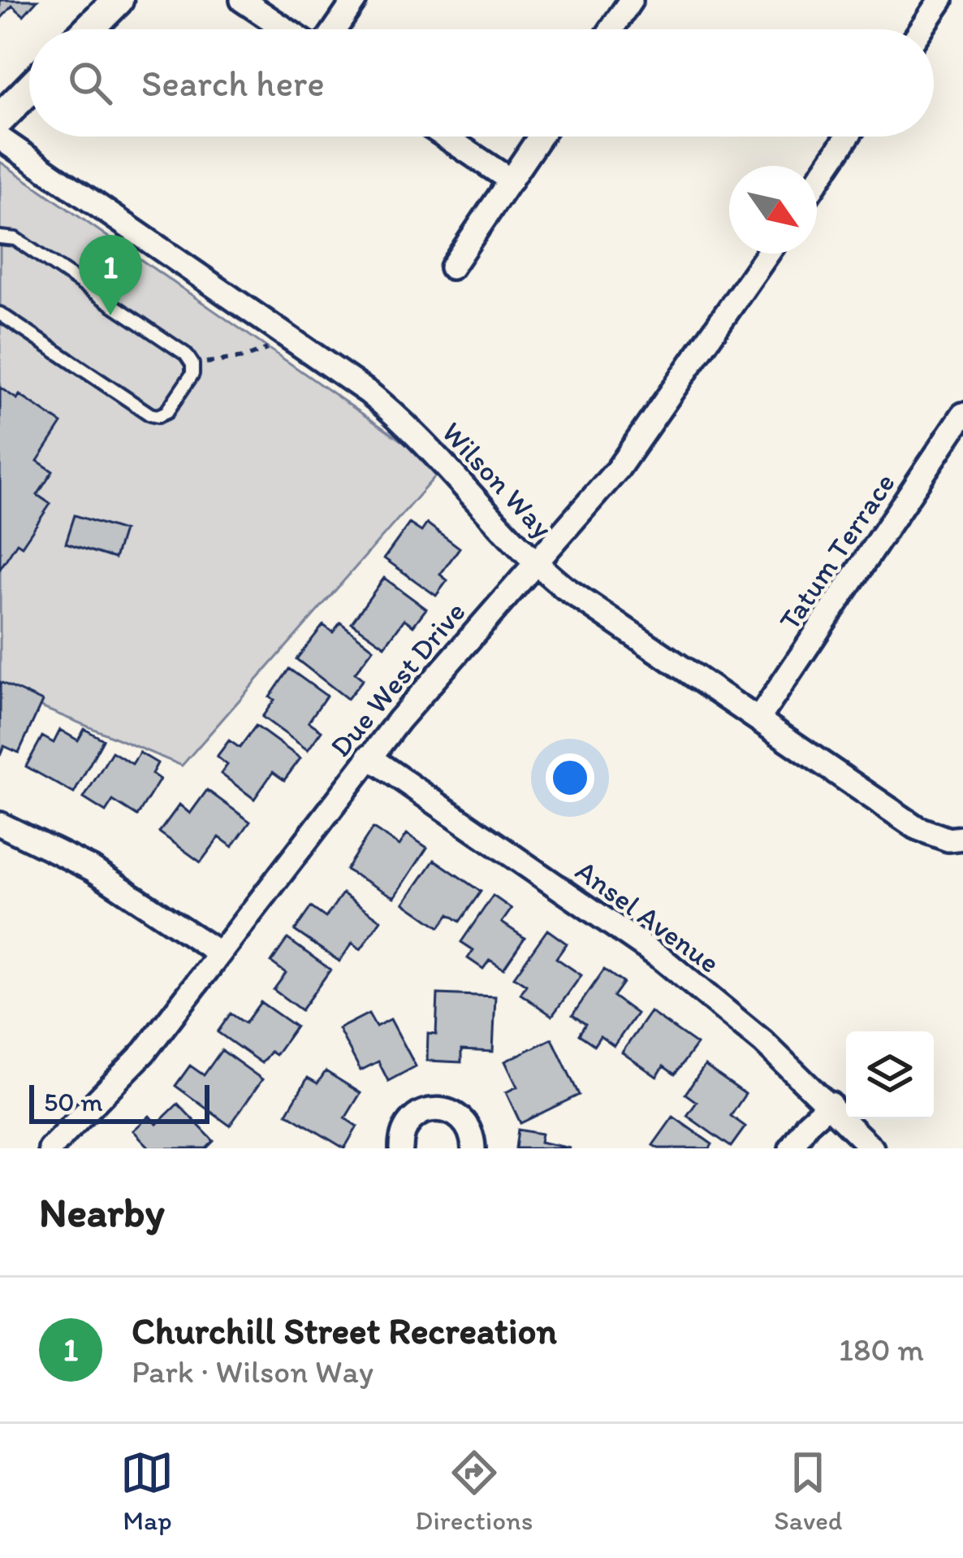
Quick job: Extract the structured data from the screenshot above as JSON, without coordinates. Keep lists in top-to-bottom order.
{
  "streets": {
    "street": [
      "Wilson Way",
      "Tatum Terrace",
      "Due West Drive",
      "Ansel Avenue"
    ]
  },
  "crossings": [
    ["Wilson Way", "Tatum Terrace"],
    ["Wilson Way", "Due West Drive"],
    ["Due West Drive", "Ansel Avenue"]
  ],
  "scale_bar": "50 m",
  "north": "bottom right",
  "page": {
    "search": "Search here",
    "pins": "1",
    "scale": "50 m",
    "heading": "Nearby",
    "list": [
      {
        "mark": "1",
        "name": "Churchill Street Recreation",
        "note": "Park · Wilson Way",
        "value": "180 m"
      }
    ],
    "nav": ["Map", "Directions", "Saved"]
  }
}
